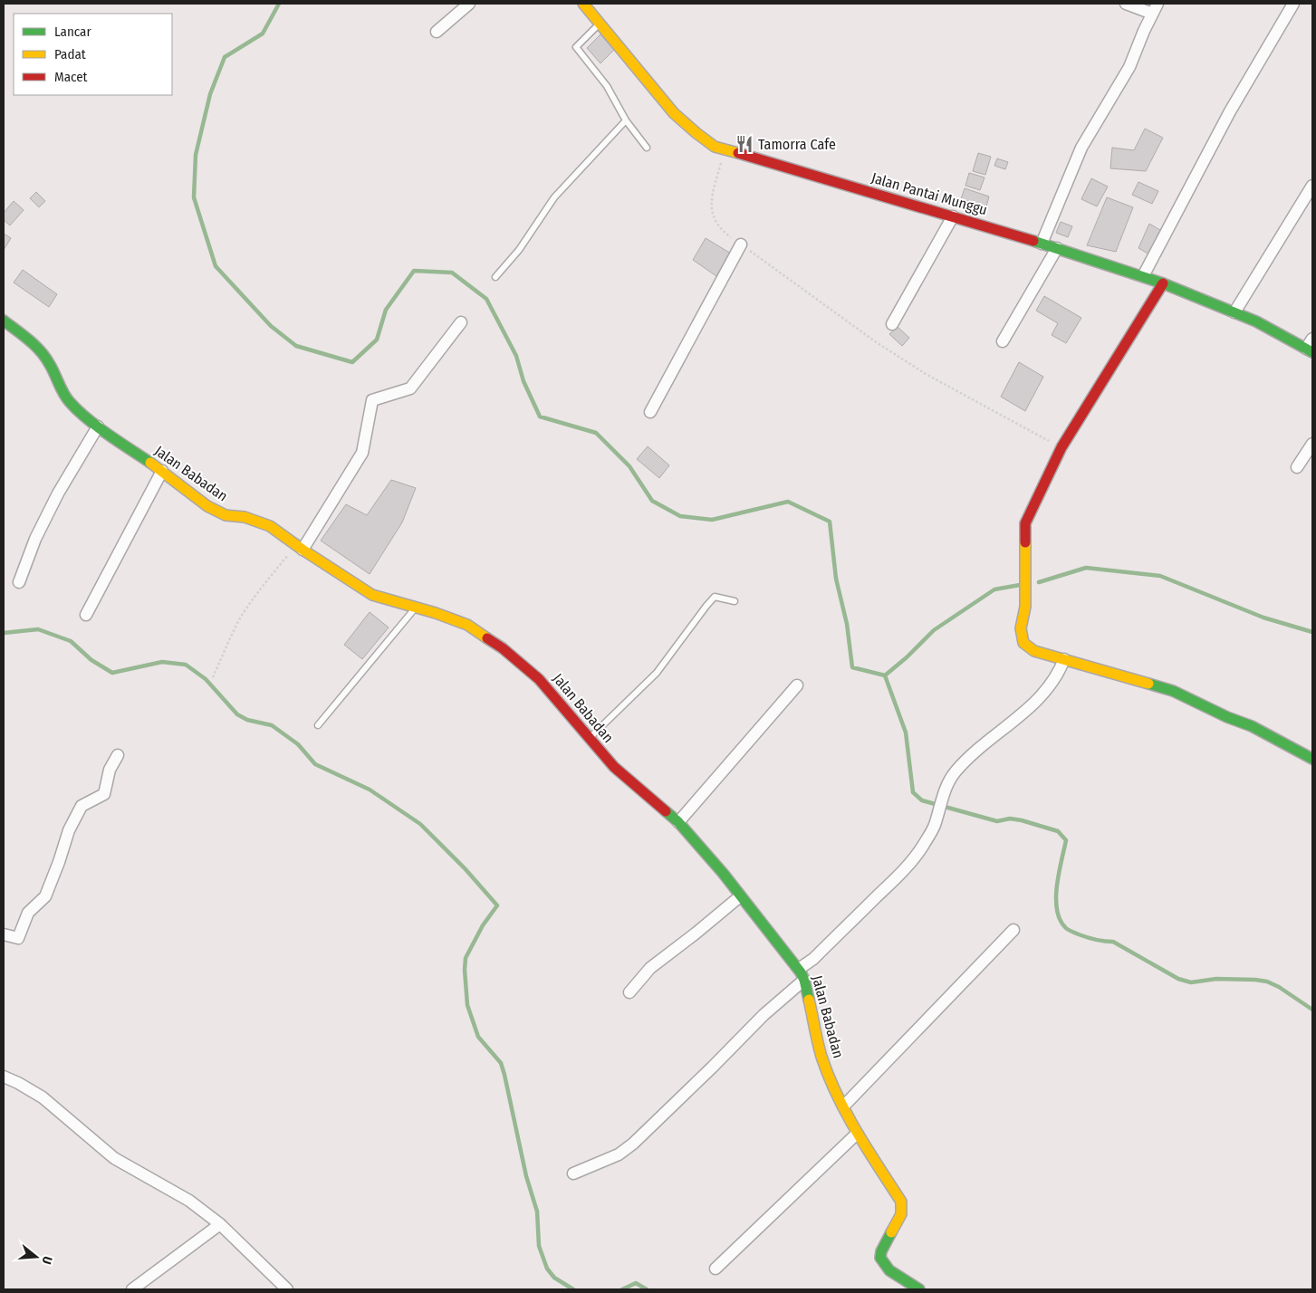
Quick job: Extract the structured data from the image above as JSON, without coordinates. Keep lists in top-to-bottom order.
{
  "streets": {
    "street": ["Jalan Pantai Munggu", "Jalan Babadan"]
  },
  "places": {
    "restaurant": ["Tamorra Cafe"]
  },
  "legend": ["Lancar", "Padat", "Macet"],
  "north": "right"
}
